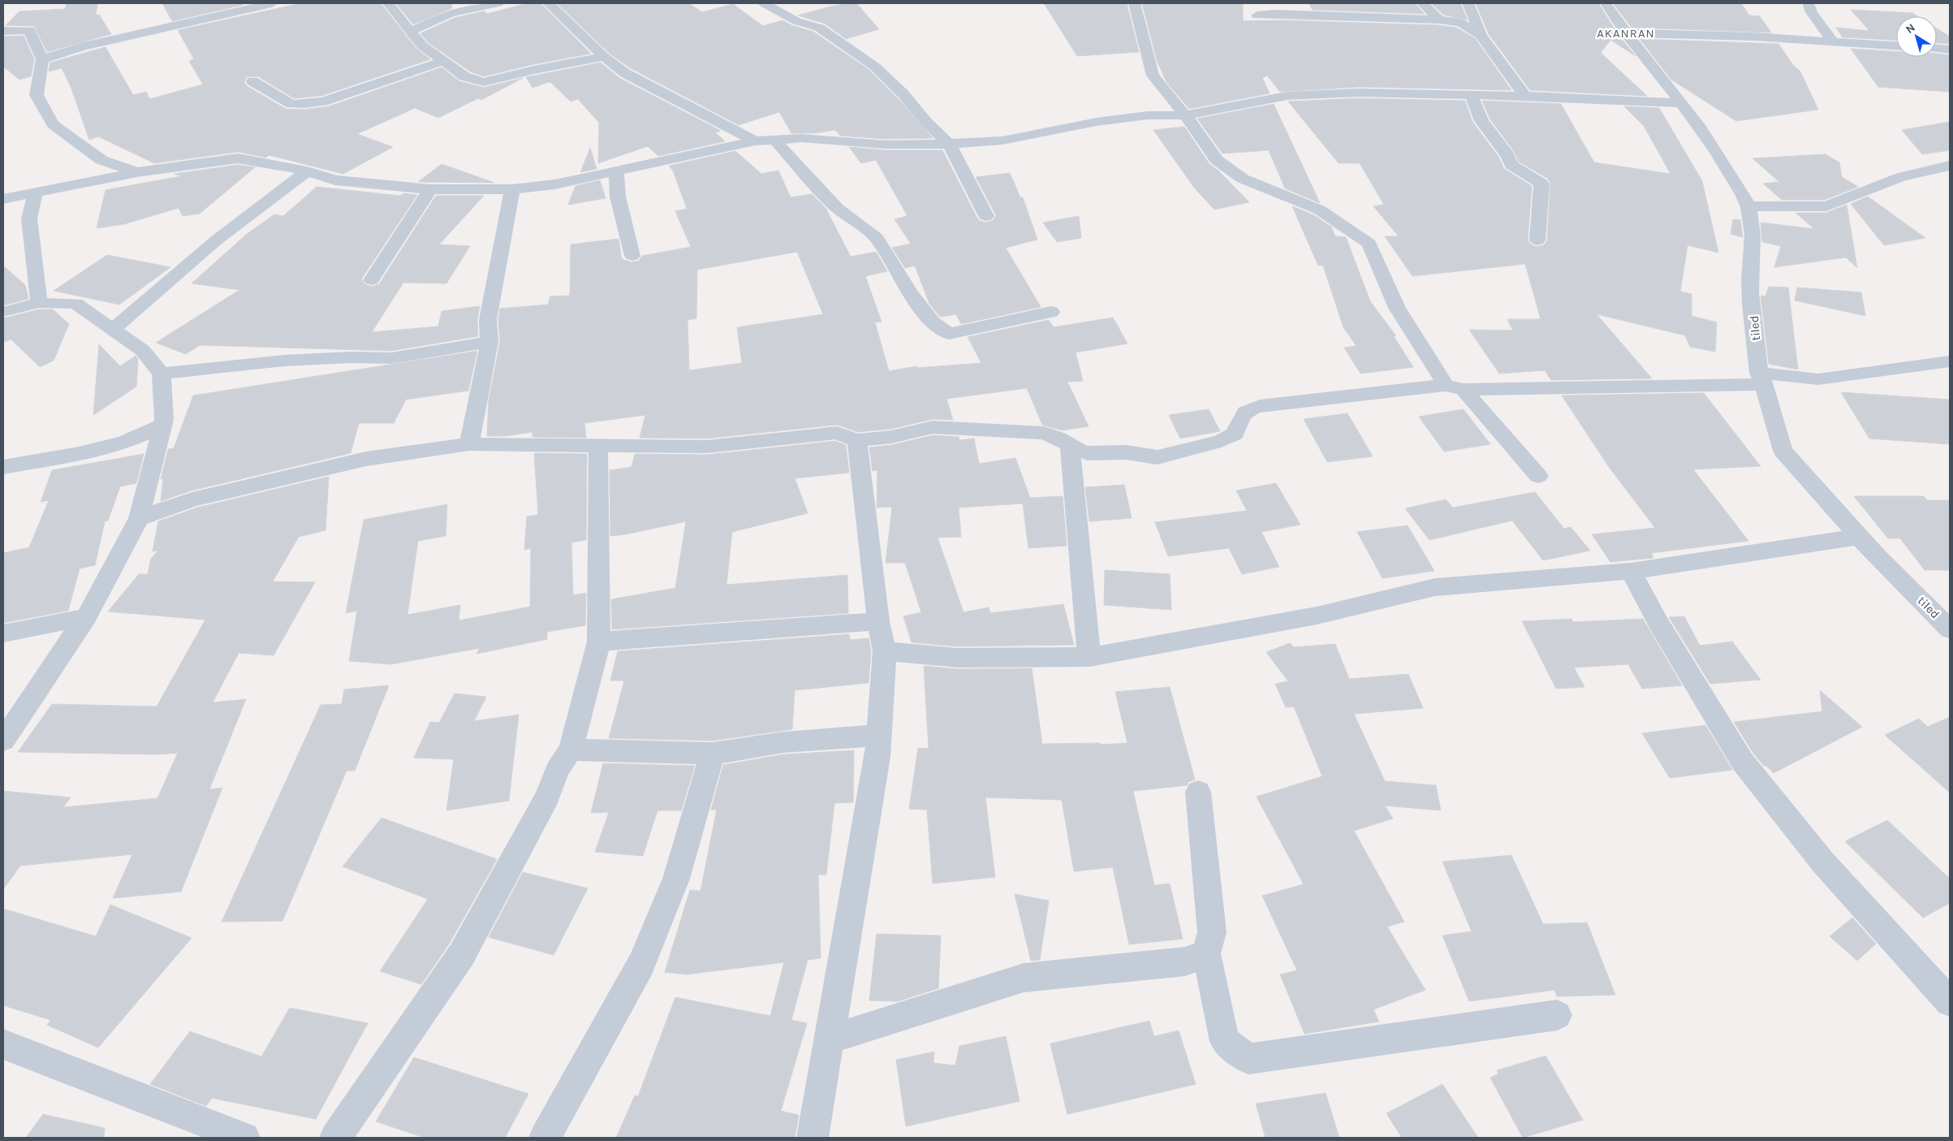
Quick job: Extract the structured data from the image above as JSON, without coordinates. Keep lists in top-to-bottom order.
{
  "streets": {
    "street": ["tiled"]
  },
  "districts": ["AKANRAN"],
  "north": "top left"
}
